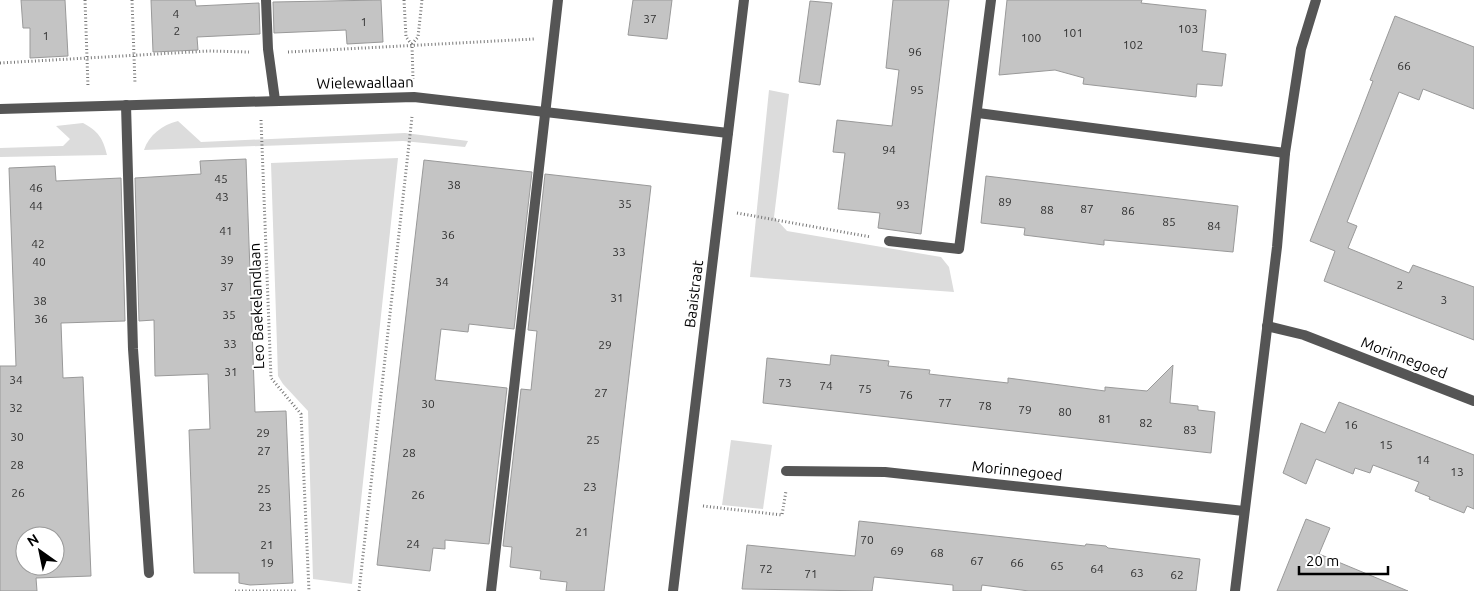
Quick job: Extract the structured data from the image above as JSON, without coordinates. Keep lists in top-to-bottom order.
{
  "streets": {
    "street": ["Wielewaallaan", "Baaistraat", "Morinnegoed"],
    "path": ["Leo Baekelandlaan"]
  },
  "crossings": [
    ["Wielewaallaan", "Baaistraat"],
    ["Wielewaallaan", "Leo Baekelandlaan"]
  ],
  "house_numbers": [
    "4",
    "37",
    "1",
    "103",
    "2",
    "101",
    "1",
    "100",
    "102",
    "96",
    "66",
    "95",
    "94",
    "45",
    "38",
    "46",
    "43",
    "89",
    "35",
    "93",
    "44",
    "87",
    "88",
    "86",
    "85",
    "84",
    "41",
    "36",
    "42",
    "33",
    "39",
    "40",
    "34",
    "2",
    "37",
    "31",
    "3",
    "38",
    "35",
    "36",
    "33",
    "29",
    "31",
    "34",
    "73",
    "74",
    "75",
    "27",
    "76",
    "77",
    "30",
    "78",
    "32",
    "79",
    "80",
    "81",
    "82",
    "16",
    "83",
    "29",
    "30",
    "25",
    "15",
    "27",
    "28",
    "14",
    "28",
    "13",
    "23",
    "25",
    "26",
    "26",
    "23",
    "21",
    "70",
    "24",
    "21",
    "69",
    "68",
    "67",
    "19",
    "66",
    "65",
    "72",
    "64",
    "63",
    "71",
    "62"
  ],
  "scale_bar": "20 m",
  "north": "top left"
}
